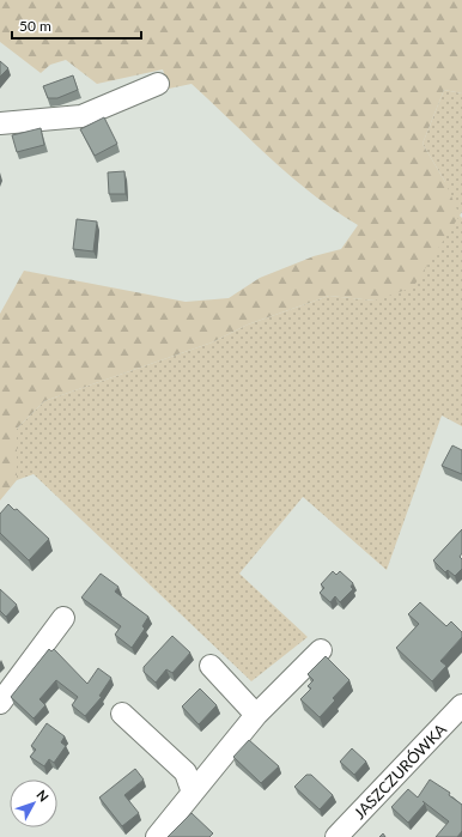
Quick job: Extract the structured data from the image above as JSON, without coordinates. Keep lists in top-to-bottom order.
{
  "streets": {
    "street": ["JASZCZURÓWKA"]
  },
  "scale_bar": "50 m",
  "north": "top right"
}
